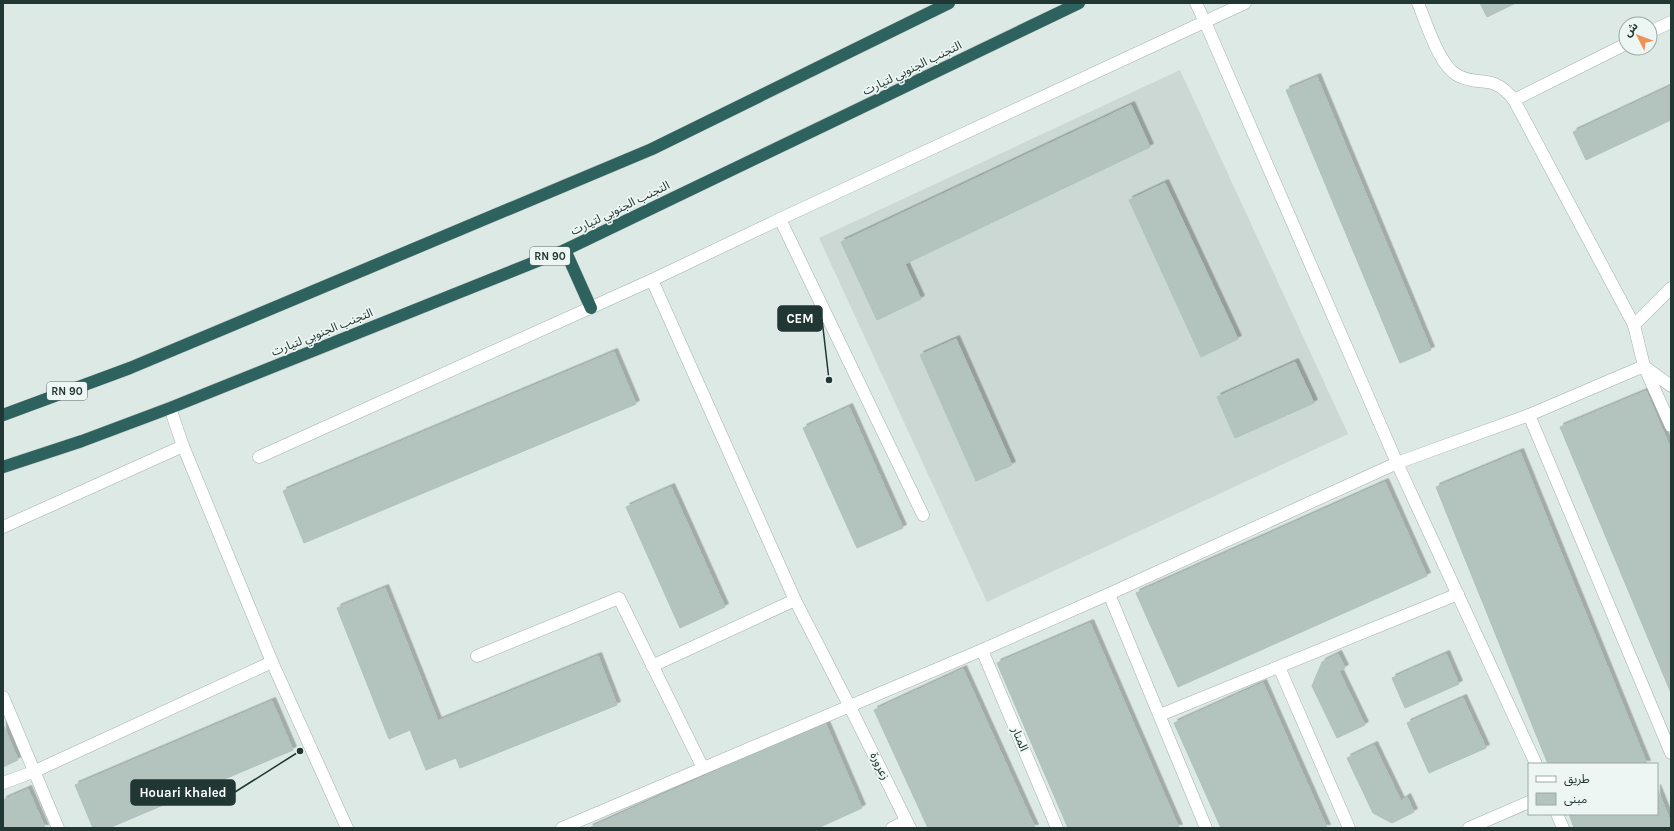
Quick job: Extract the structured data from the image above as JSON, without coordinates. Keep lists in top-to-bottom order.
{
  "streets": {
    "highway": ["التجنب الجنوبي لتيارت", "RN 90"],
    "street": ["المنار", "زعرورة"]
  },
  "places": ["CEM", "Houari khaled"],
  "legend": ["طريق", "مبنى"],
  "north": "top left"
}
